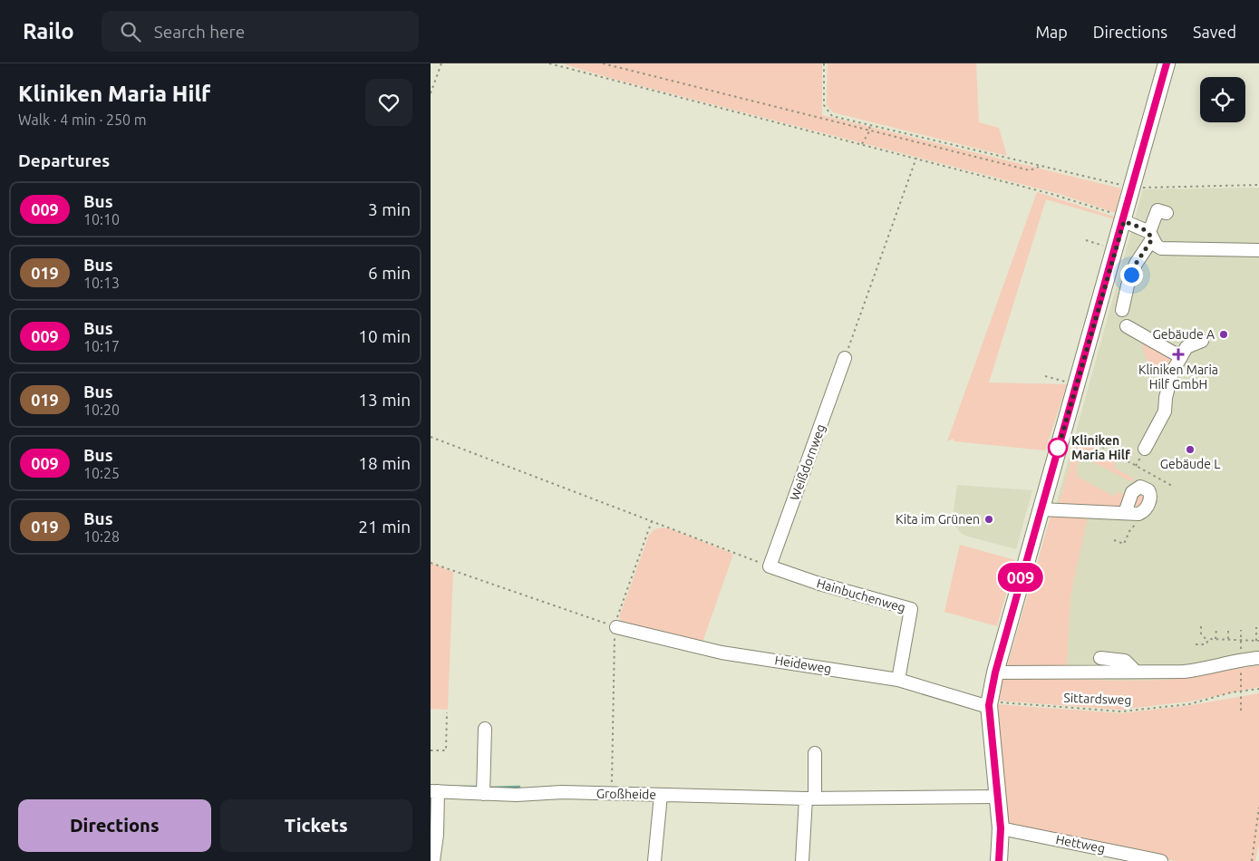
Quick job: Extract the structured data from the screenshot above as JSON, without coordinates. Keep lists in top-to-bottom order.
{
  "streets": {
    "street": [
      "Weißdornweg",
      "Hainbuchenweg",
      "Heideweg",
      "Großheide",
      "Hettweg"
    ],
    "path": ["Sittardsweg"]
  },
  "crossings": [
    ["Weißdornweg", "Hainbuchenweg"],
    ["Hainbuchenweg", "Heideweg"],
    ["Heideweg", "Sittardsweg"]
  ],
  "places": {
    "other": [
      "Gebäude A",
      "Kliniken Maria Hilf",
      "Gebäude L",
      "Kita im Grünen"
    ],
    "health": ["Kliniken Maria Hilf GmbH"]
  },
  "lines": ["bus line 009"],
  "page": {
    "header": "Railo",
    "search": "Search here",
    "nav": ["Map", "Directions", "Saved"],
    "heading": [
      ["Kliniken Maria Hilf", "Walk · 4 min · 250 m"],
      "Departures"
    ],
    "on_map": "009",
    "list": [
      {
        "mark": "009",
        "name": "Bus",
        "note": "10:10",
        "value": "3 min"
      },
      {
        "mark": "019",
        "name": "Bus",
        "note": "10:13",
        "value": "6 min"
      },
      {
        "mark": "009",
        "name": "Bus",
        "note": "10:17",
        "value": "10 min"
      },
      {
        "mark": "019",
        "name": "Bus",
        "note": "10:20",
        "value": "13 min"
      },
      {
        "mark": "009",
        "name": "Bus",
        "note": "10:25",
        "value": "18 min"
      },
      {
        "mark": "019",
        "name": "Bus",
        "note": "10:28",
        "value": "21 min"
      }
    ],
    "buttons": ["Directions", "Tickets"]
  }
}
